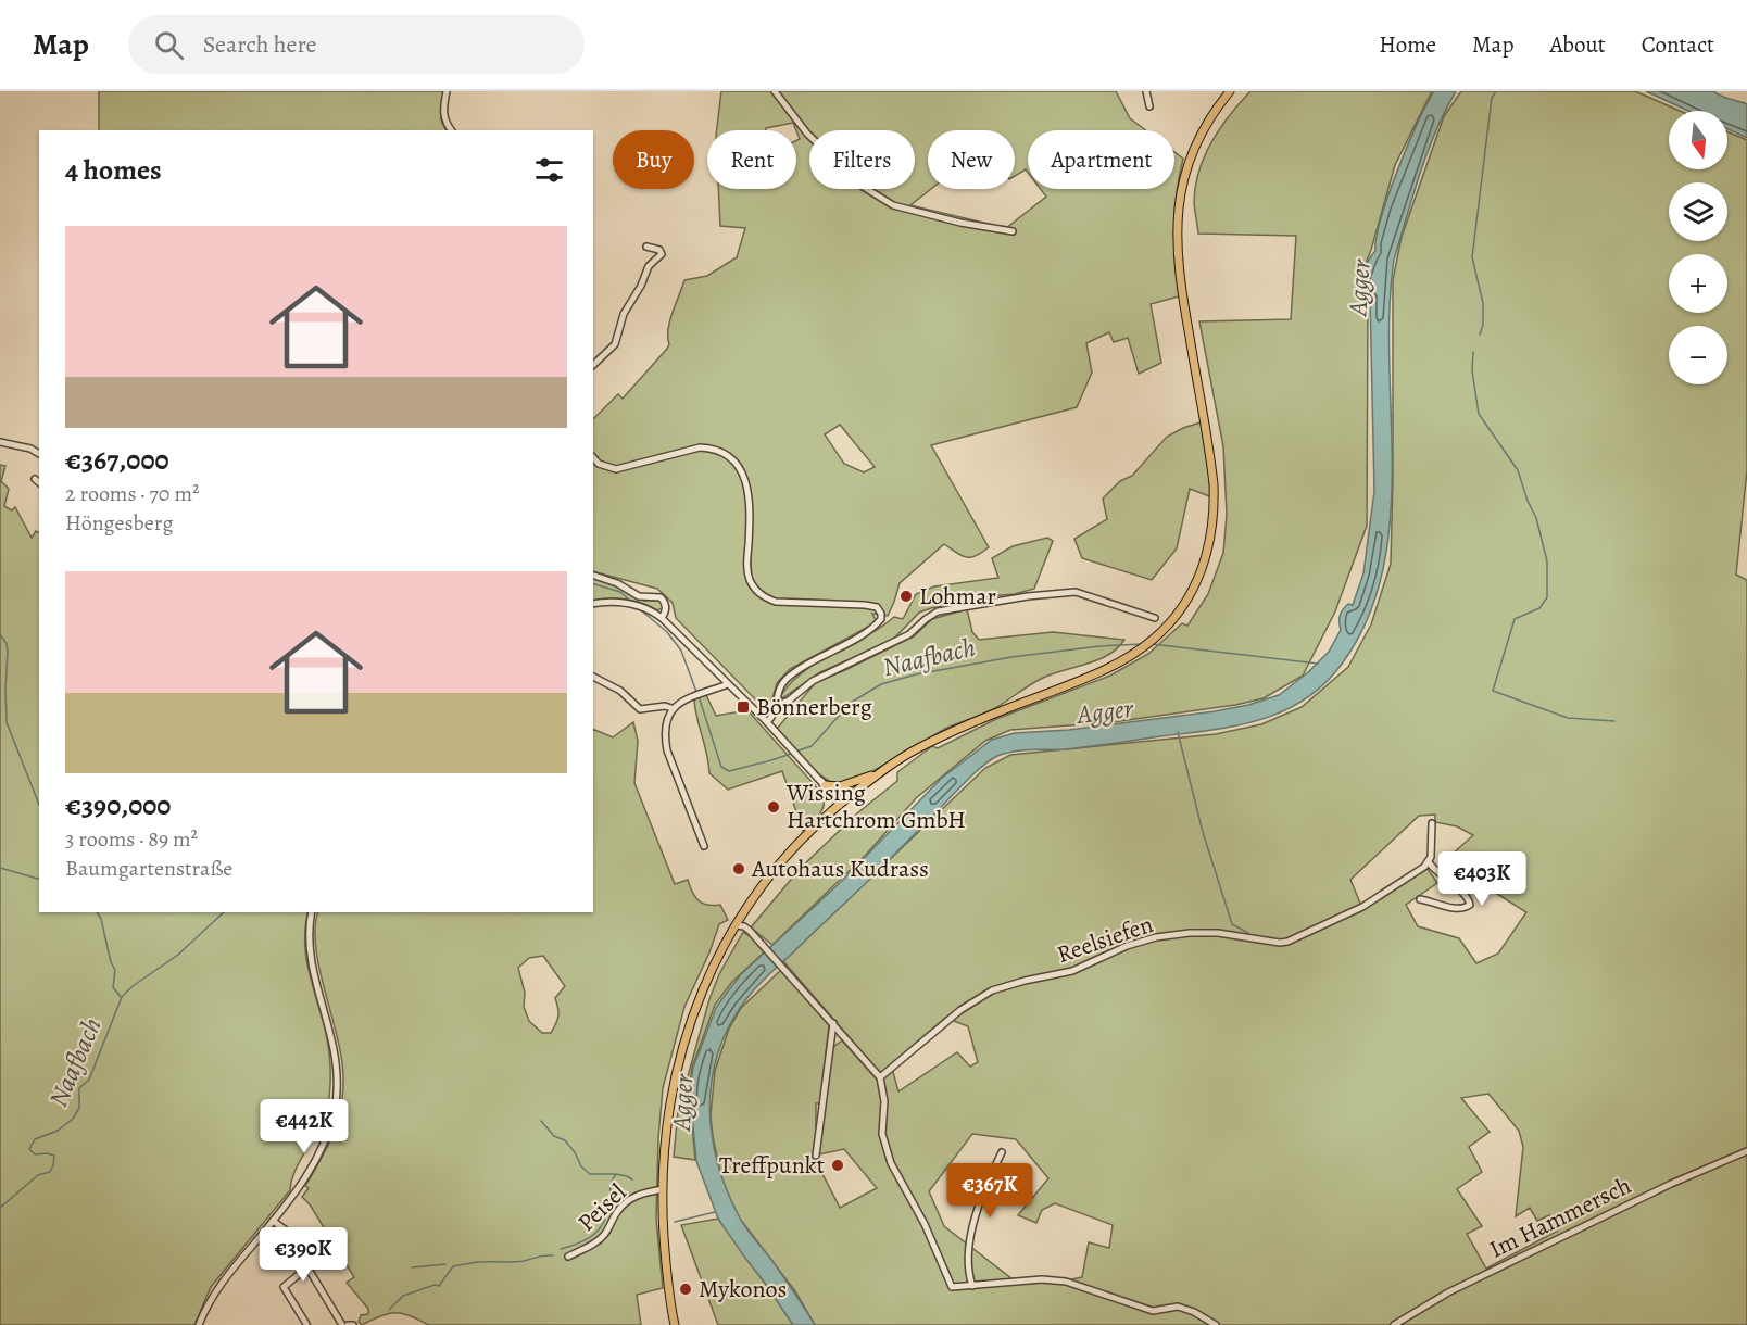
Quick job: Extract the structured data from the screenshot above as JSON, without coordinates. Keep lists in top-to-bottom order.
{
  "streets": {
    "street": ["Reelsiefen", "Peisel", "Im Hammersch"]
  },
  "water": ["Agger", "Naafbach"],
  "places": {
    "other": [
      "Lohmar",
      "Wissing Hartchrom GmbH",
      "Autohaus Kudrass",
      "Treffpunkt",
      "Mykonos"
    ],
    "transit": ["Bönnerberg"]
  },
  "north": "bottom",
  "page": {
    "header": "Map",
    "search": "Search here",
    "nav": [
      "Home",
      "Map",
      "About",
      "Contact"
    ],
    "map_buttons": ["+", "−"],
    "chip": [
      "Buy",
      "Rent",
      "Filters",
      "New",
      "Apartment"
    ],
    "heading": "4 homes",
    "list": [
      {
        "name": "€367,000",
        "note": "2 rooms · 70 m² · Höngesberg"
      },
      {
        "name": "€390,000",
        "note": "3 rooms · 89 m² · Baumgartenstraße"
      }
    ],
    "price": [
      "€403K",
      "€442K",
      "€367K",
      "€390K"
    ]
  }
}
